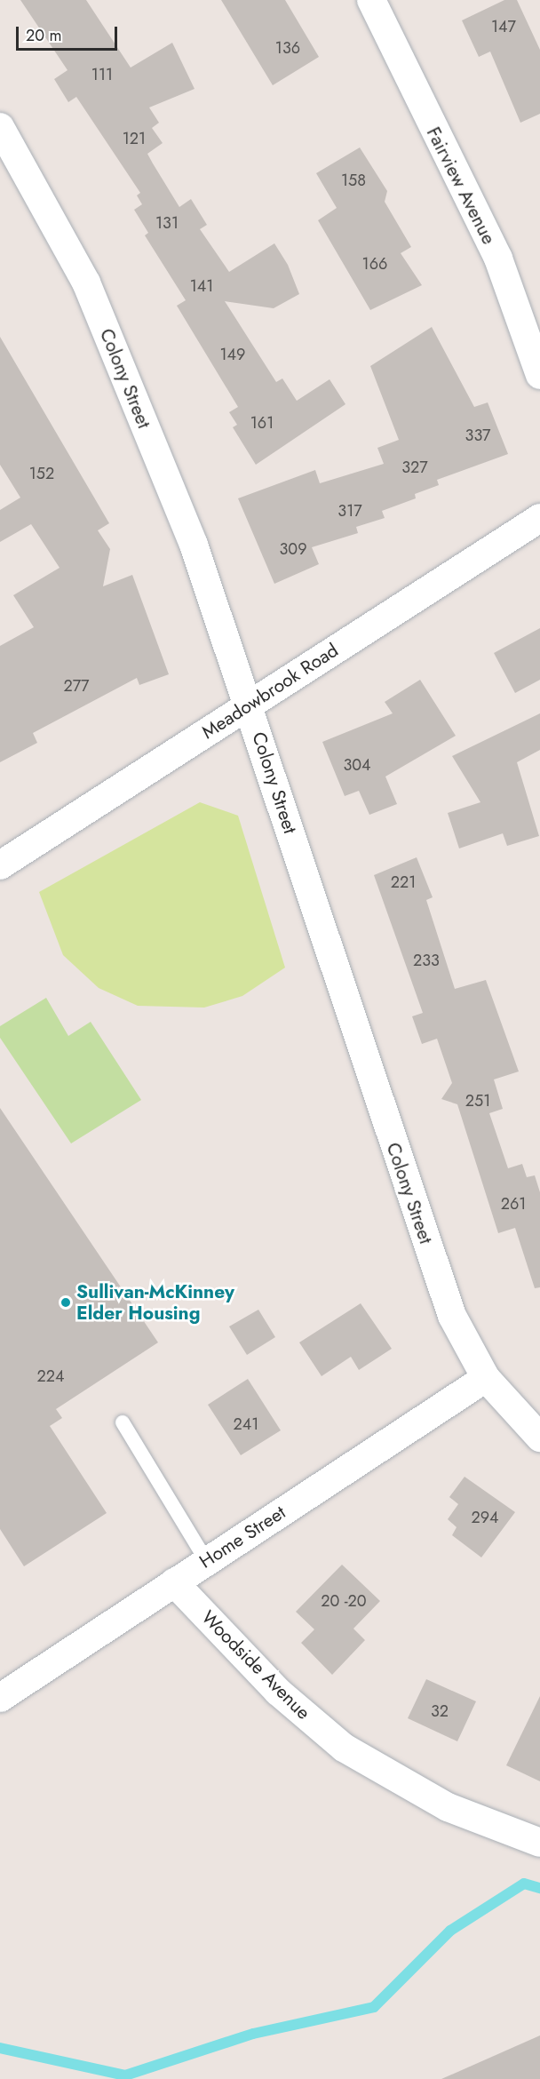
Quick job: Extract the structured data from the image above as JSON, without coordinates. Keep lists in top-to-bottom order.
{
  "streets": {
    "street": [
      "Fairview Avenue",
      "Colony Street",
      "Meadowbrook Road",
      "Home Street",
      "Woodside Avenue"
    ]
  },
  "crossings": [
    ["Colony Street", "Meadowbrook Road"],
    ["Colony Street", "Home Street"],
    ["Home Street", "Woodside Avenue"]
  ],
  "places": ["Sullivan-McKinney Elder Housing"],
  "house_numbers": [
    "147",
    "136",
    "111",
    "121",
    "158",
    "131",
    "166",
    "141",
    "149",
    "161",
    "337",
    "327",
    "152",
    "317",
    "309",
    "277",
    "304",
    "221",
    "233",
    "251",
    "261",
    "224",
    "241",
    "294",
    "20 -20",
    "32"
  ],
  "scale_bar": "20 m"
}
